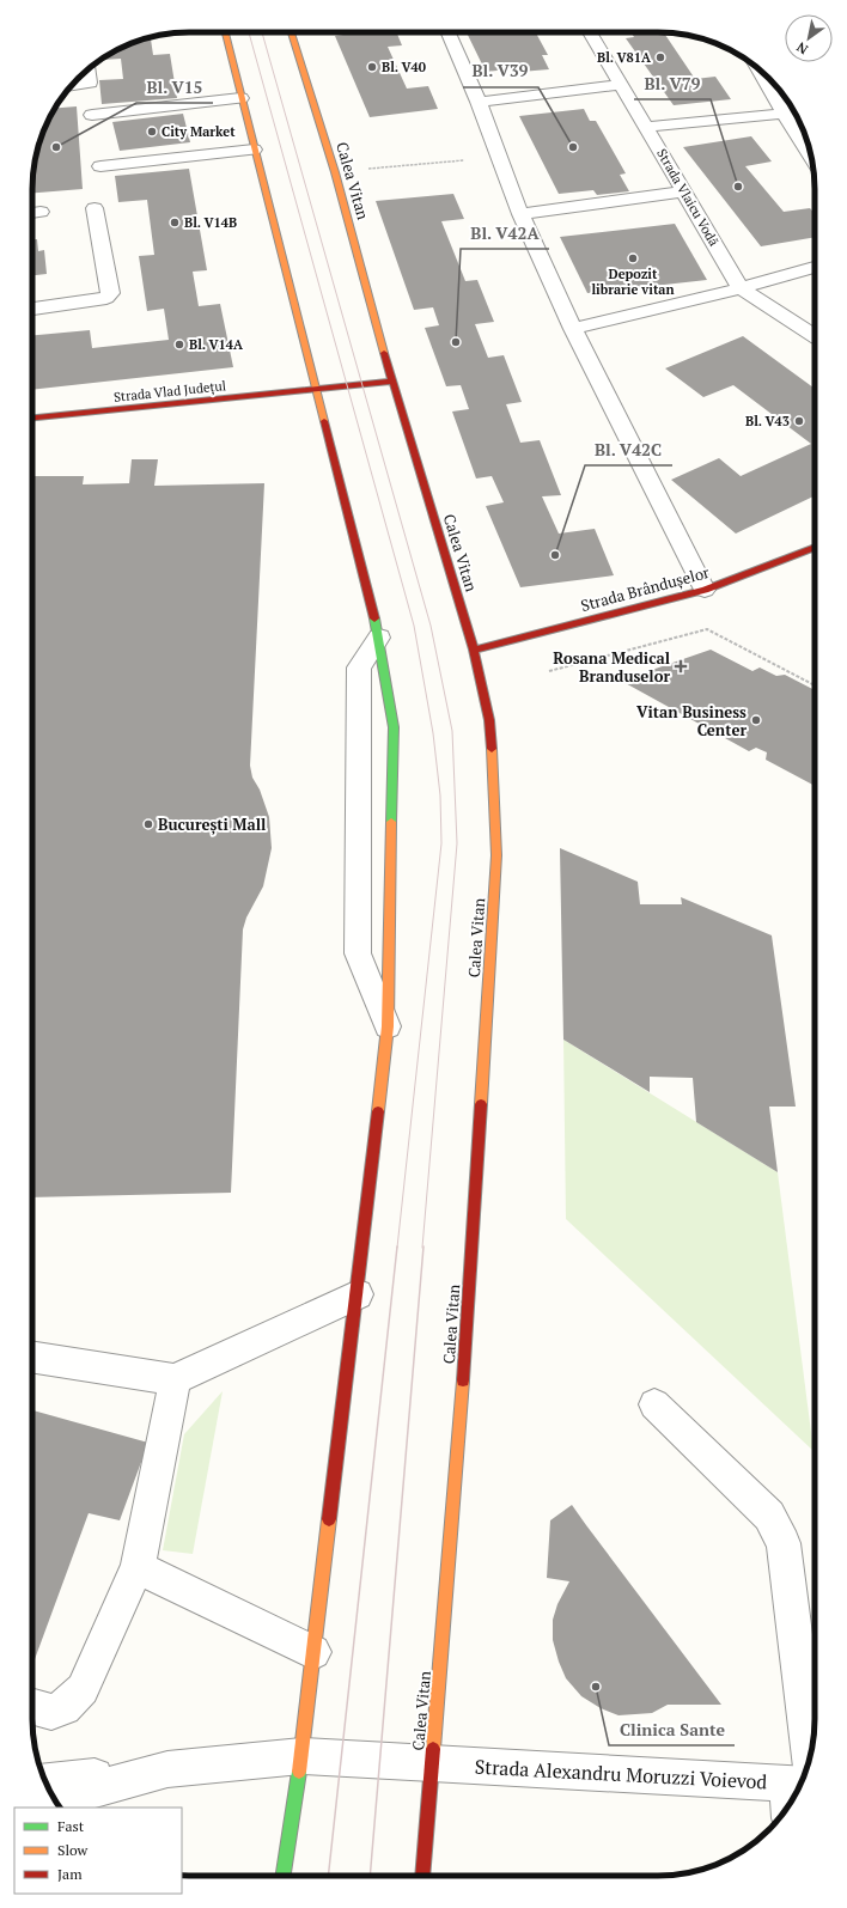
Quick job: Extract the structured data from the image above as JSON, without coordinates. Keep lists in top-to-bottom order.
{
  "streets": {
    "main road": ["Calea Vitan", "Strada Vlad Județul", "Strada Brândușelor"],
    "street": ["Strada Vlaicu Vodă", "Strada Alexandru Moruzzi Voievod"]
  },
  "crossings": [
    ["Calea Vitan", "Strada Vlad Județul"],
    ["Calea Vitan", "Strada Brândușelor"],
    ["Calea Vitan", "Strada Alexandru Moruzzi Voievod"]
  ],
  "places": {
    "other": [
      "Bl. V81A",
      "Bl. V40",
      "City Market",
      "Bl. V15",
      "Bl. V39",
      "Bl. V79",
      "Bl. V14B",
      "Depozit librarie vitan",
      "Bl. V42A",
      "Bl. V14A",
      "Bl. V43",
      "Bl. V42C",
      "Vitan Business Center",
      "București Mall",
      "Clinica Sante"
    ],
    "health": ["Rosana Medical Branduselor"]
  },
  "legend": ["Fast", "Slow", "Jam"],
  "north": "bottom left"
}
